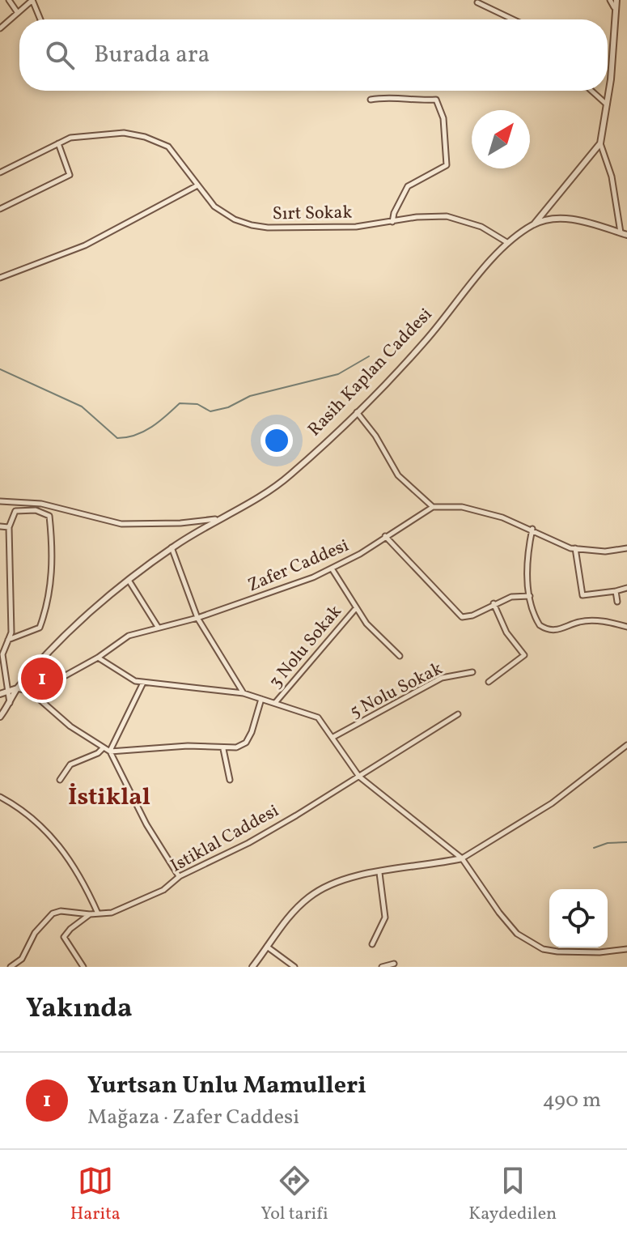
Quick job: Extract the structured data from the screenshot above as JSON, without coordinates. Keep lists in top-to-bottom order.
{
  "streets": {
    "street": [
      "Sırt Sokak",
      "Rasih Kaplan Caddesi",
      "Zafer Caddesi",
      "3 Nolu Sokak",
      "5 Nolu Sokak",
      "Istiklal Caddesi"
    ]
  },
  "crossings": [
    ["Sırt Sokak", "Rasih Kaplan Caddesi"]
  ],
  "districts": ["İstiklal"],
  "north": "top right",
  "page": {
    "search": "Burada ara",
    "pins": "1",
    "heading": "Yakında",
    "list": [
      {
        "mark": "1",
        "name": "Yurtsan Unlu Mamulleri",
        "note": "Mağaza · Zafer Caddesi",
        "value": "490 m"
      }
    ],
    "nav": ["Harita", "Yol tarifi", "Kaydedilen"]
  }
}
